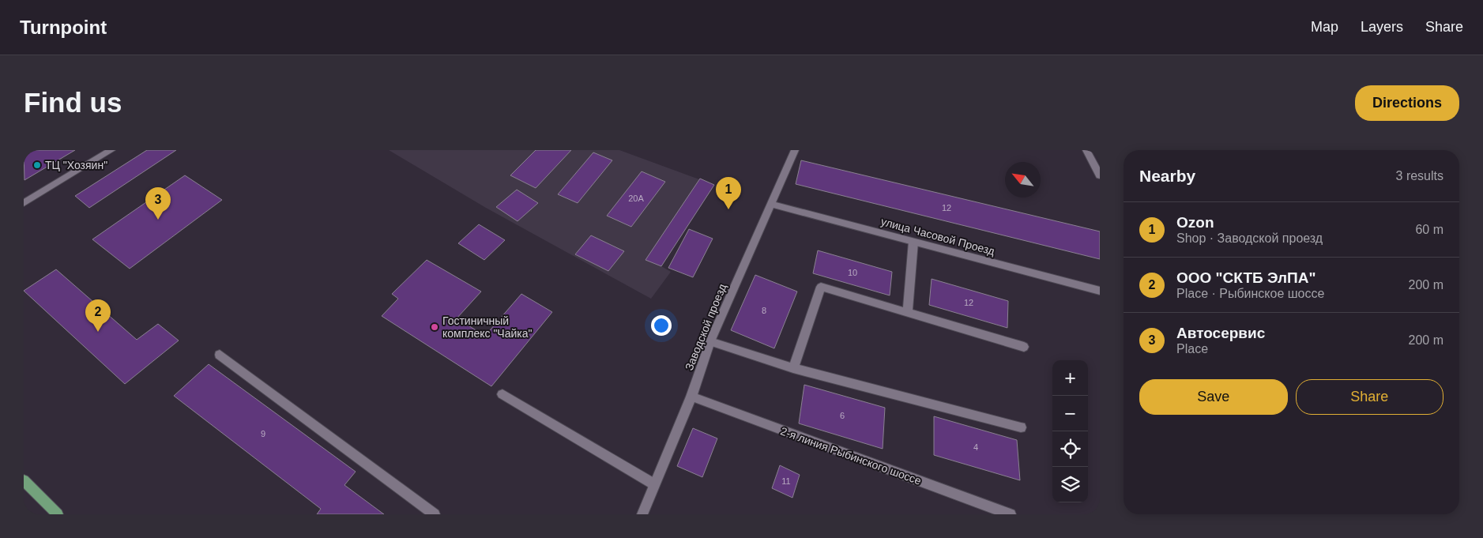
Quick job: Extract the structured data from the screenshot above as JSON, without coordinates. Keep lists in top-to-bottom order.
{
  "streets": {
    "street": ["улица Часовой Проезд", "Заводской проезд", "2-я линия Рыбинского шоссе"]
  },
  "crossings": [
    ["улица Часовой Проезд", "Заводской проезд"],
    ["Заводской проезд", "2-я линия Рыбинского шоссе"]
  ],
  "places": ["ТЦ \"Хозяин\"", "Гостиничный комплекс \"Чайка\""],
  "house_numbers": [
    "20А",
    "12",
    "10",
    "12",
    "8",
    "6",
    "9",
    "4",
    "11"
  ],
  "north": "top left",
  "page": {
    "header": "Turnpoint",
    "nav": ["Map", "Layers", "Share"],
    "buttons": [
      "Directions",
      ["Save", "Share"]
    ],
    "title": "Find us",
    "heading": ["Nearby", "3 results"],
    "pins": ["1", "3", "2"],
    "list": [
      {
        "mark": "1",
        "name": "Ozon",
        "note": "Shop · Заводской проезд",
        "value": "60 m"
      },
      {
        "mark": "2",
        "name": "ООО \"СКТБ ЭлПА\"",
        "note": "Place · Рыбинское шоссе",
        "value": "200 m"
      },
      {
        "mark": "3",
        "name": "Автосервис",
        "note": "Place",
        "value": "200 m"
      }
    ],
    "map_buttons": ["+", "−"]
  }
}
